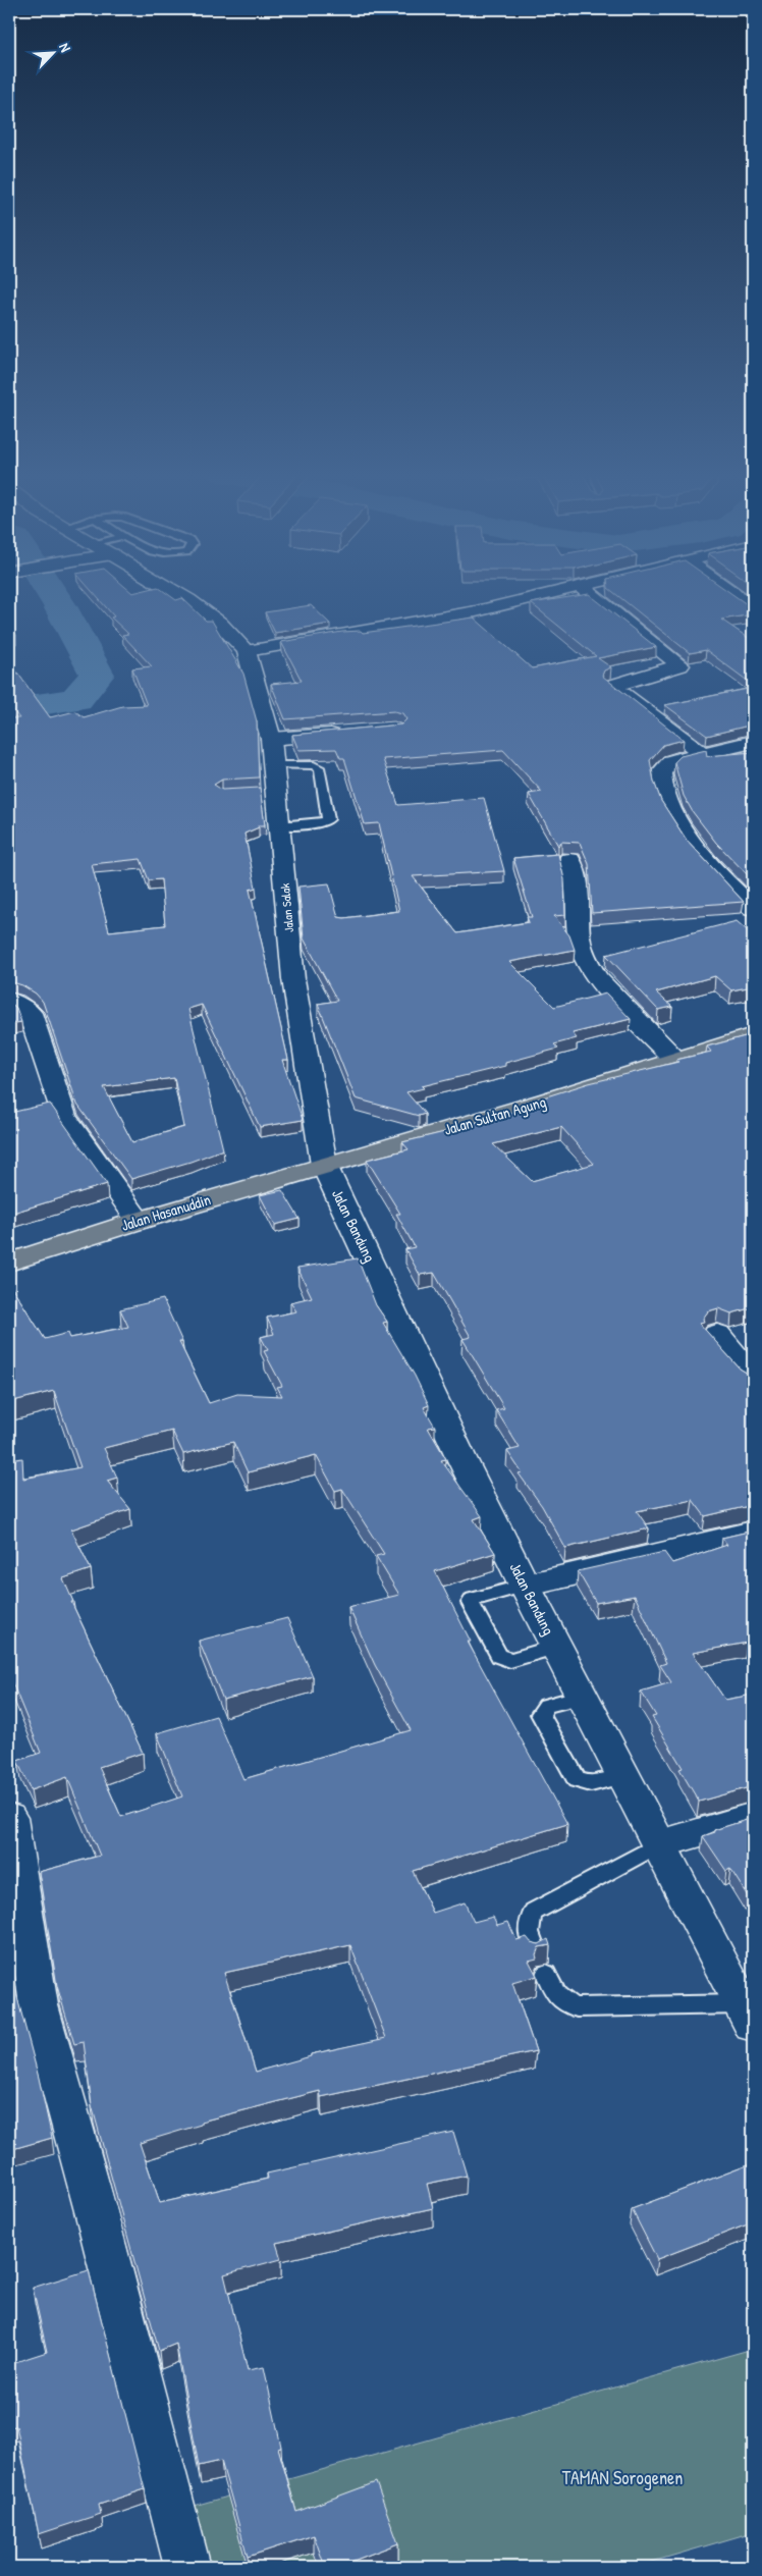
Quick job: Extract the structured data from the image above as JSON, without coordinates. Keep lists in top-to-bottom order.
{
  "streets": {
    "main road": ["Jalan Sultan Agung", "Jalan Hasanuddin"],
    "street": ["Jalan Salak", "Jalan Bandung"]
  },
  "crossings": [
    ["Jalan Salak", "Jalan Sultan Agung"],
    ["Jalan Salak", "Jalan Hasanuddin"],
    ["Jalan Salak", "Jalan Bandung"],
    ["Jalan Sultan Agung", "Jalan Hasanuddin"],
    ["Jalan Sultan Agung", "Jalan Bandung"],
    ["Jalan Hasanuddin", "Jalan Bandung"]
  ],
  "parks": ["TAMAN Sorogenen"],
  "north": "top right"
}
